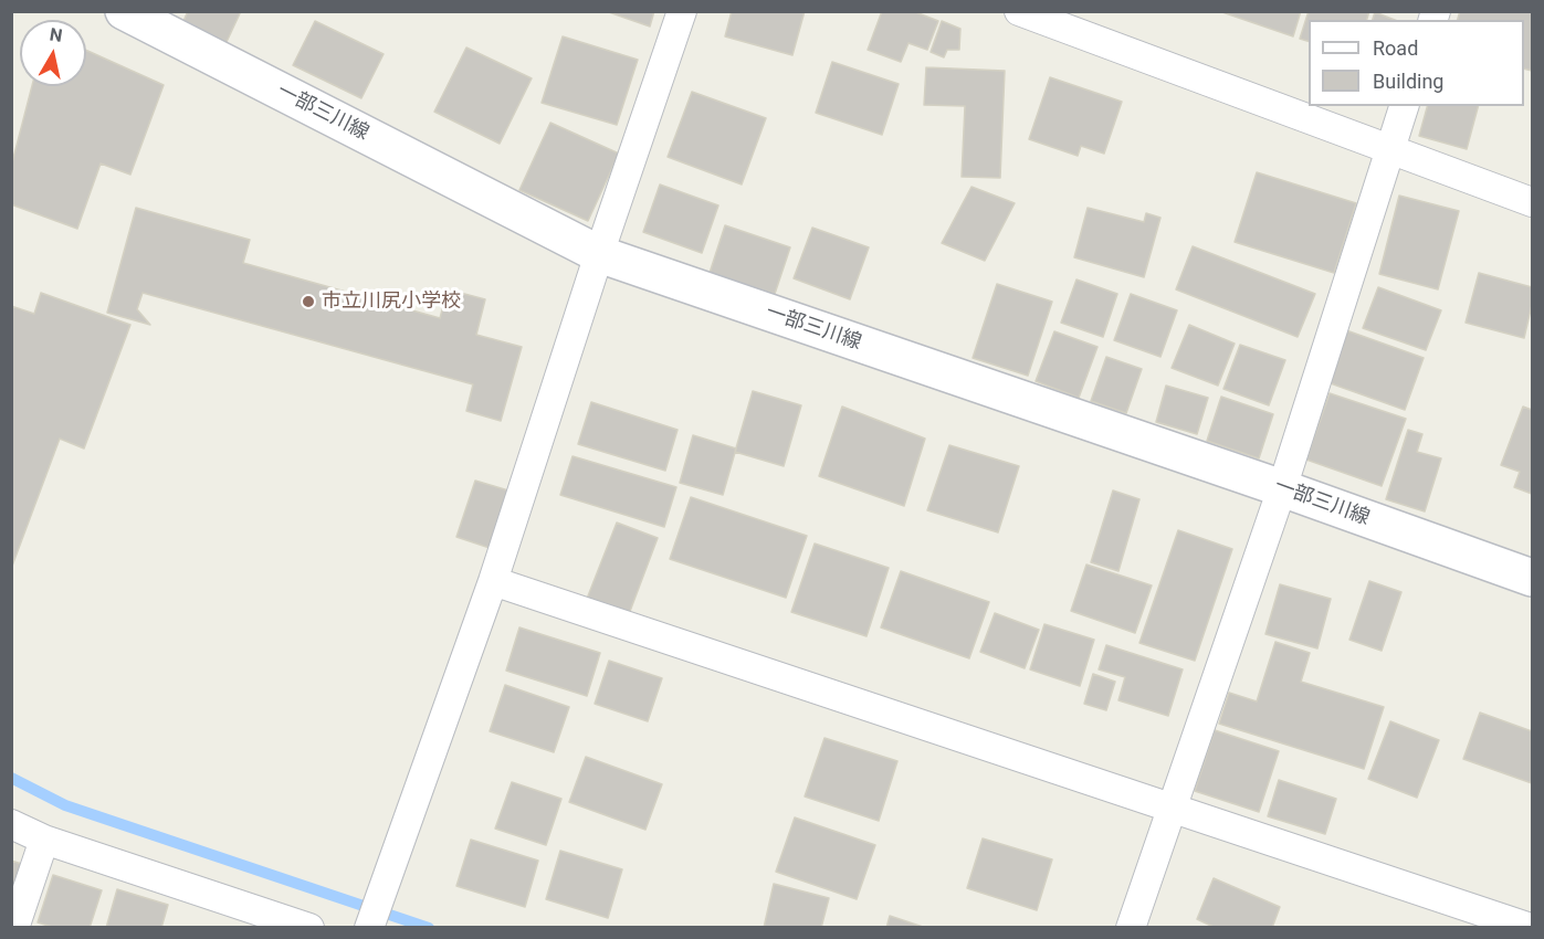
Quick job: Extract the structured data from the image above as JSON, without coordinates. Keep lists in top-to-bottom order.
{
  "streets": {
    "main road": ["一部三川線"]
  },
  "places": ["市立川尻小学校"],
  "legend": ["Road", "Building"],
  "north": "top"
}
